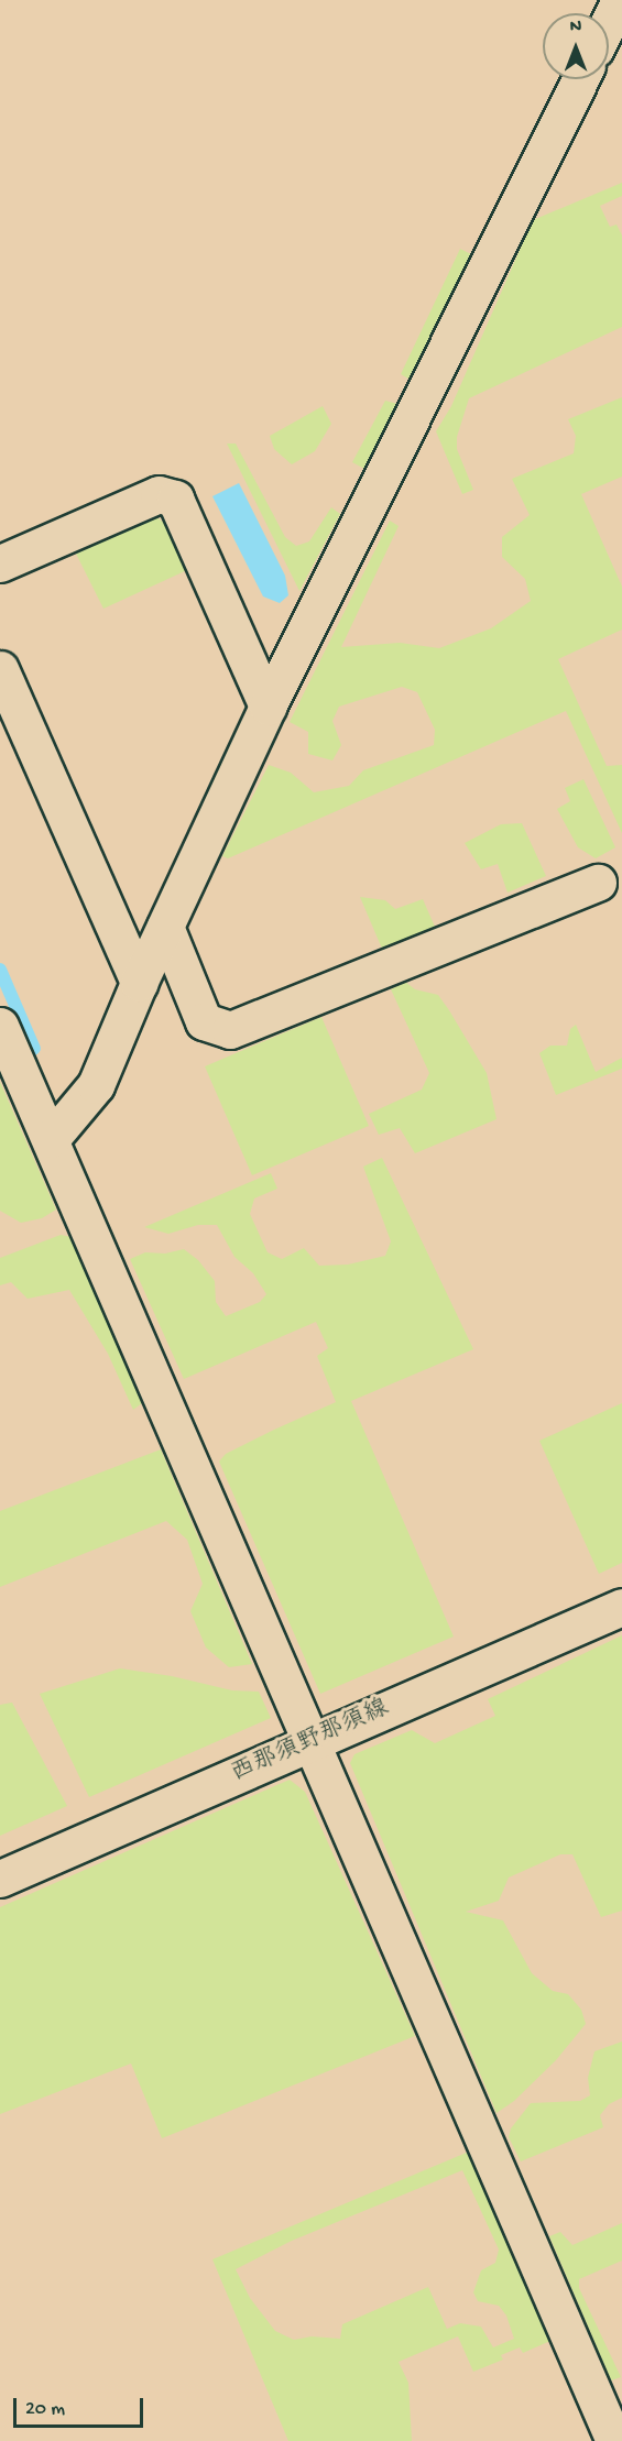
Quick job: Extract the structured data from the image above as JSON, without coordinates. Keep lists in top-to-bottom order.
{
  "streets": {
    "street": ["西那須野那須線"]
  },
  "scale_bar": "20 m",
  "north": "top"
}
